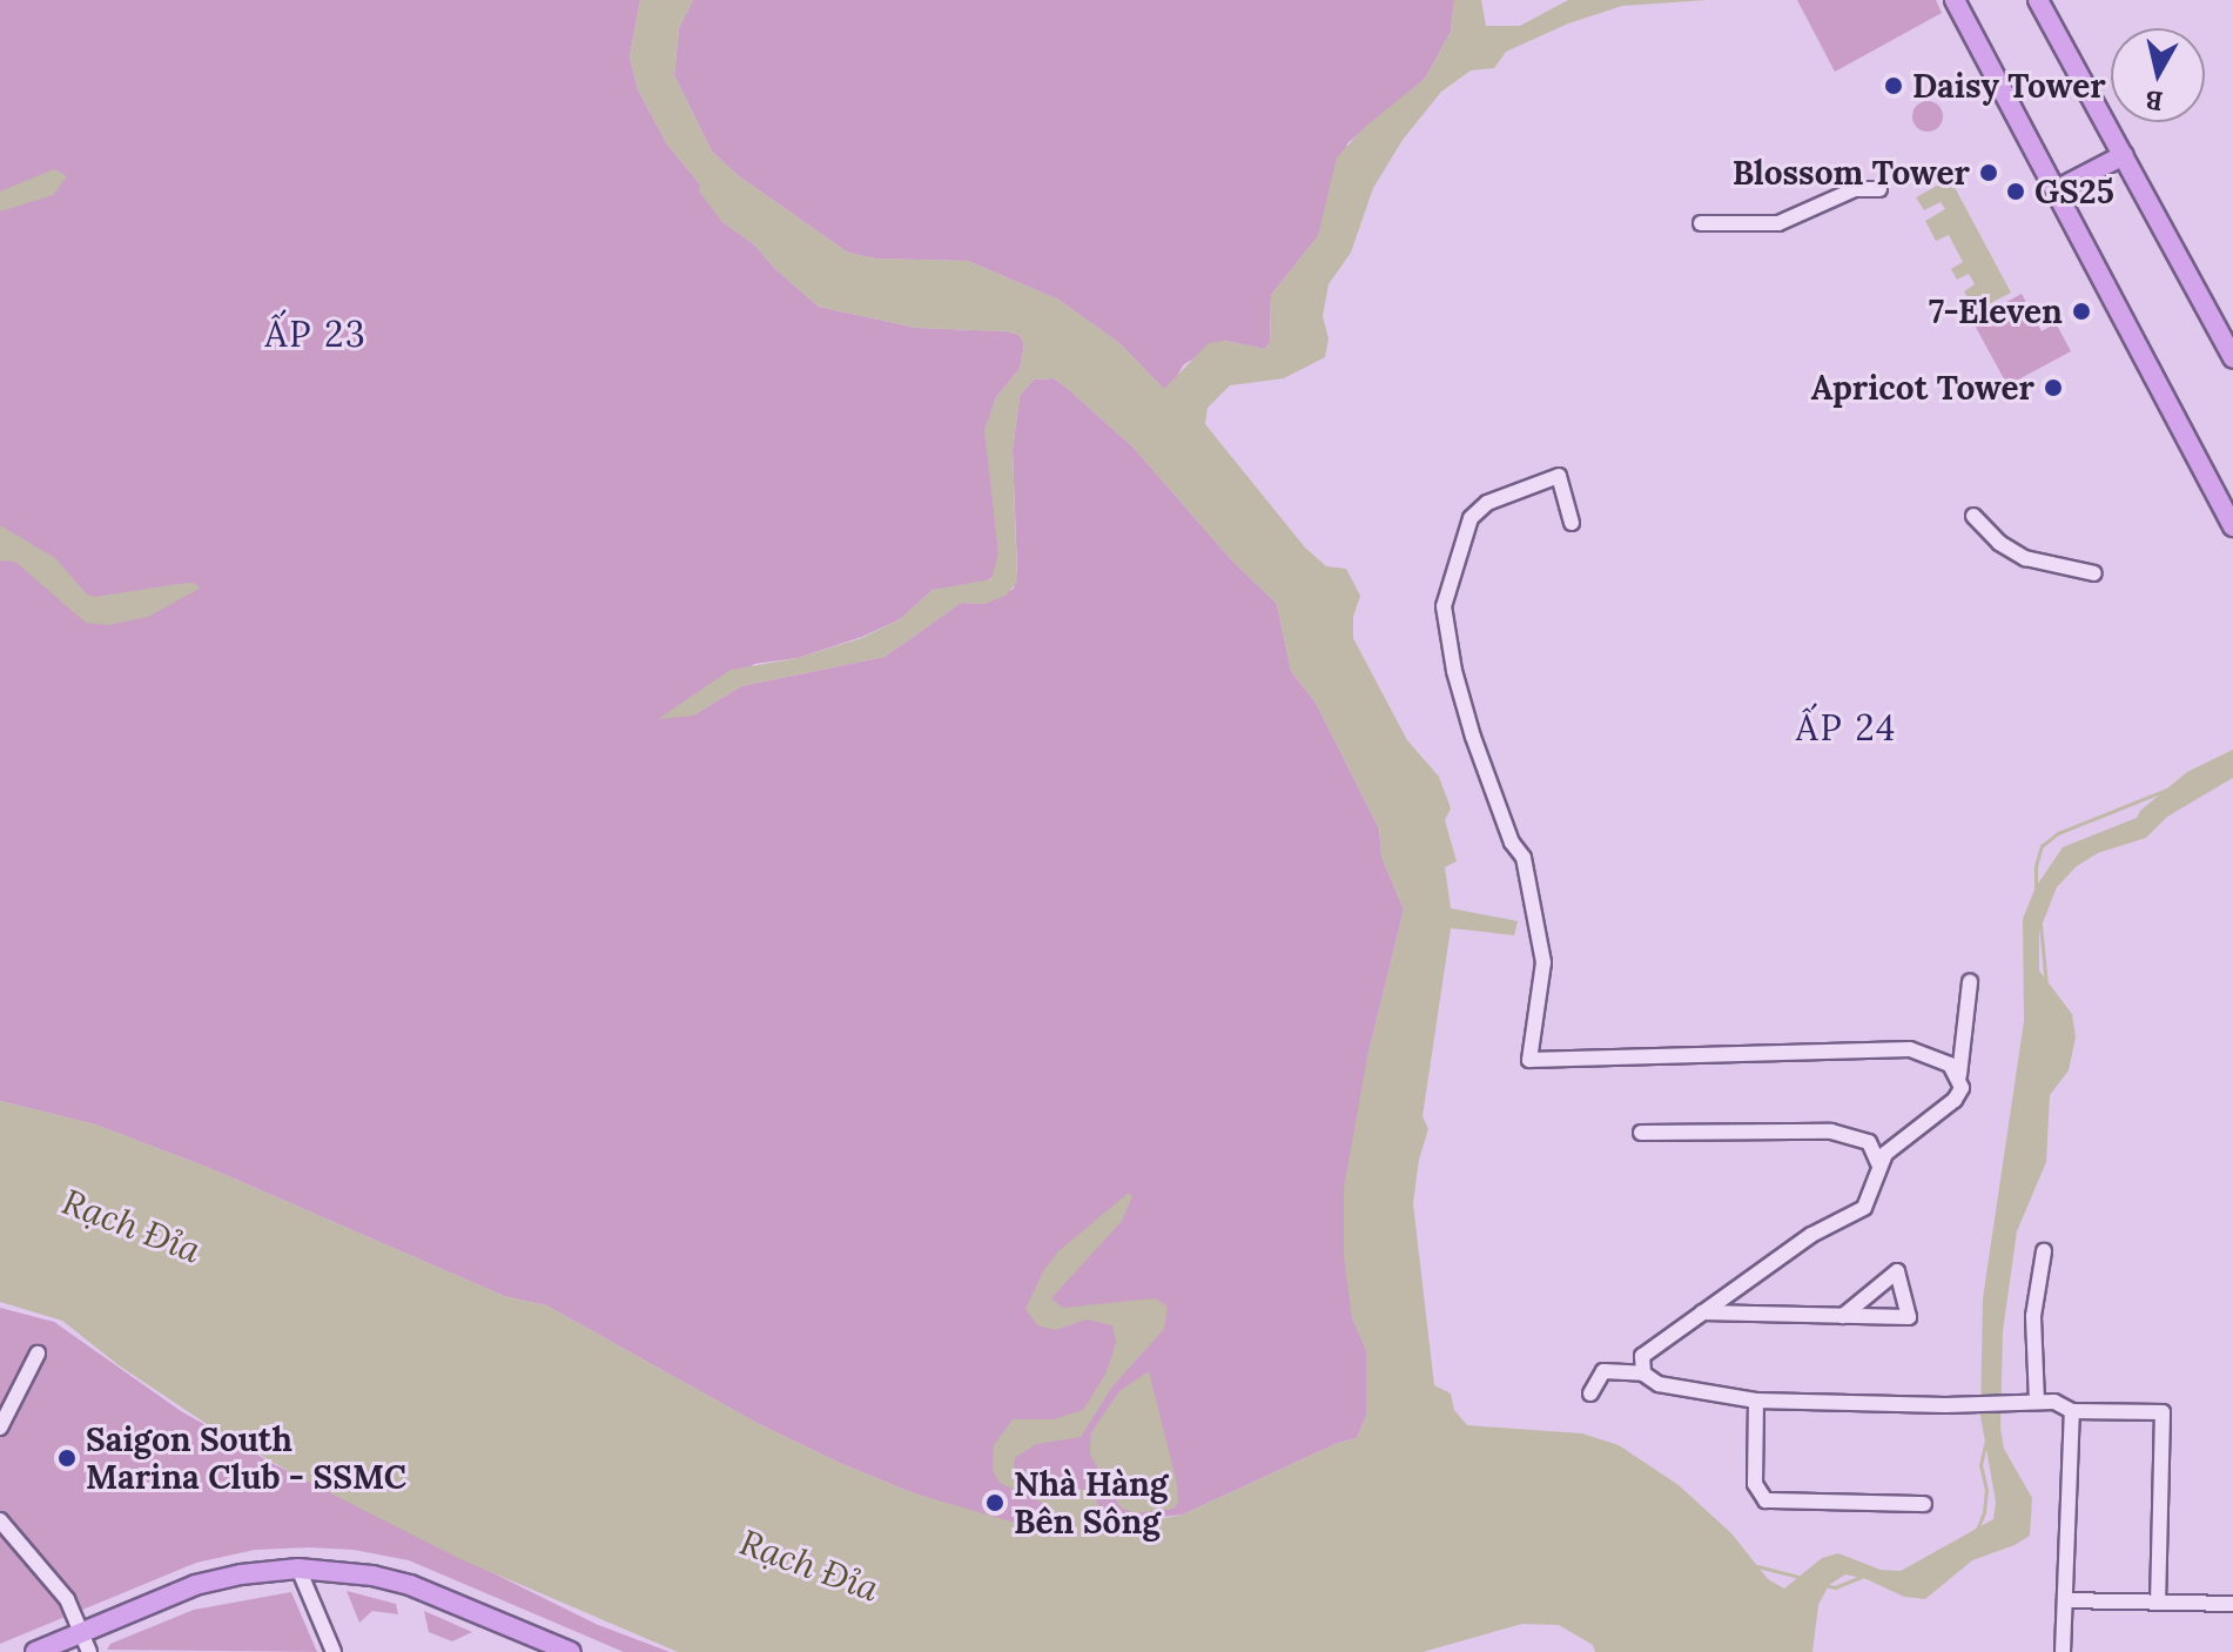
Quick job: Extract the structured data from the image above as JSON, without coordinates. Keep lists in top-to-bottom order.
{
  "districts": ["ẤP 23", "ẤP 24"],
  "water": ["Rạch Đỉa"],
  "places": [
    "Daisy Tower",
    "Blossom Tower",
    "GS25",
    "7-Eleven",
    "Apricot Tower",
    "Saigon South Marina Club - SSMC",
    "Nhà Hàng Bên Sông"
  ],
  "north": "bottom"
}
